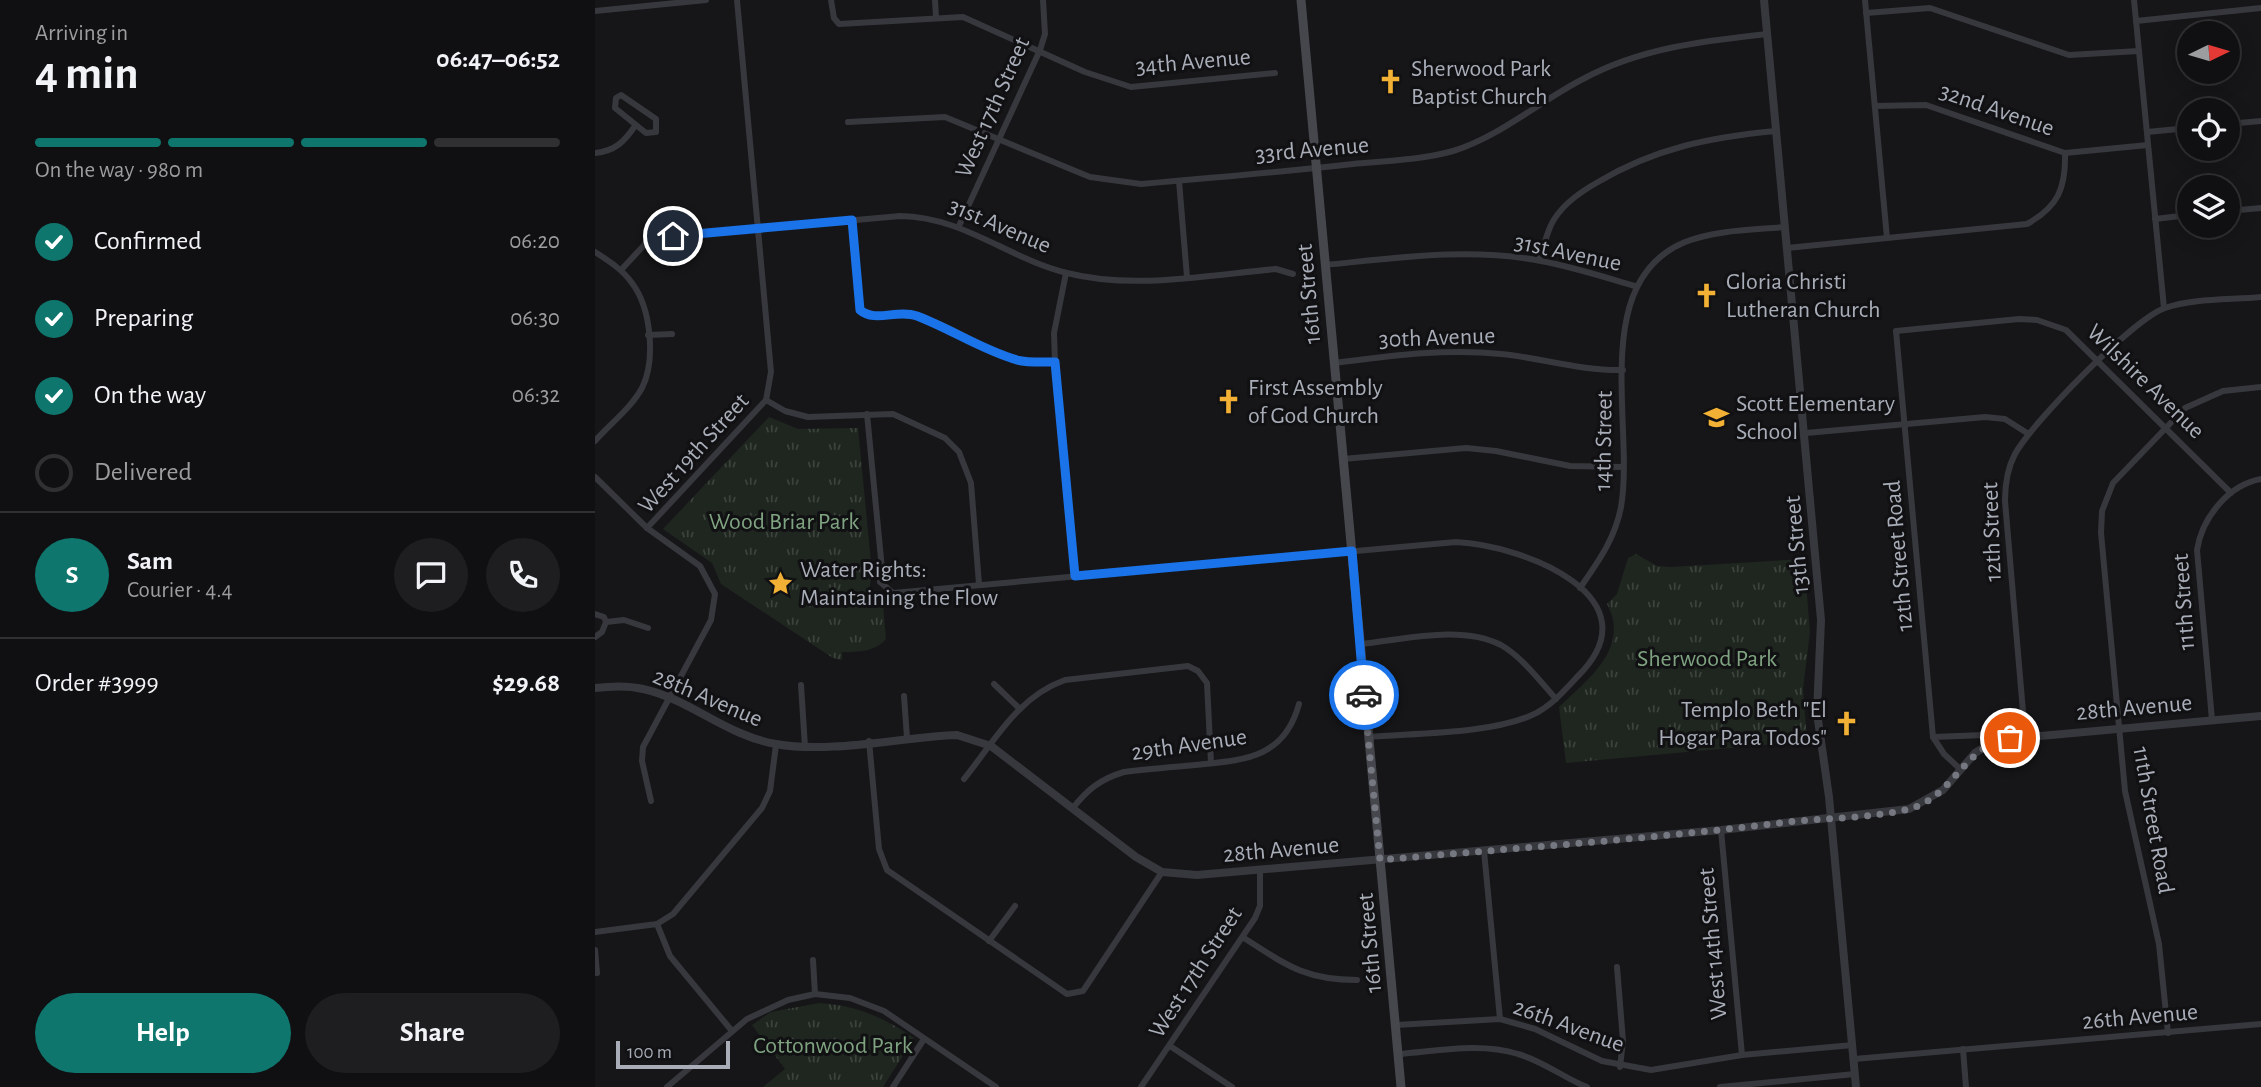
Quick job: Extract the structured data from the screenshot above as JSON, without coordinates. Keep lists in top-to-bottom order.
{
  "streets": {
    "main road": ["16th Street"],
    "street": [
      "34th Avenue",
      "West 17th Street",
      "32nd Avenue",
      "33rd Avenue",
      "31st Avenue",
      "30th Avenue",
      "Wilshire Avenue",
      "14th Street",
      "West 19th Street",
      "12th Street",
      "13th Street",
      "12th Street Road",
      "11th Street",
      "28th Avenue",
      "29th Avenue",
      "11th Street Road",
      "West 14th Street",
      "26th Avenue"
    ]
  },
  "crossings": [
    ["34th Avenue", "West 17th Street"],
    ["West 17th Street", "33rd Avenue"],
    ["West 17th Street", "31st Avenue"],
    ["West 17th Street", "28th Avenue"],
    ["33rd Avenue", "16th Street"],
    ["33rd Avenue", "13th Street"],
    ["31st Avenue", "16th Street"],
    ["31st Avenue", "14th Street"],
    ["31st Avenue", "West 19th Street"],
    ["31st Avenue", "13th Street"],
    ["16th Street", "30th Avenue"],
    ["16th Street", "28th Avenue"],
    ["16th Street", "26th Avenue"],
    ["30th Avenue", "14th Street"],
    ["Wilshire Avenue", "12th Street"],
    ["Wilshire Avenue", "12th Street Road"],
    ["Wilshire Avenue", "11th Street"],
    ["Wilshire Avenue", "11th Street Road"],
    ["West 19th Street", "28th Avenue"],
    ["12th Street", "28th Avenue"],
    ["13th Street", "28th Avenue"],
    ["13th Street", "26th Avenue"],
    ["11th Street", "28th Avenue"],
    ["28th Avenue", "29th Avenue"],
    ["28th Avenue", "11th Street Road"],
    ["28th Avenue", "West 14th Street"],
    ["11th Street Road", "26th Avenue"],
    ["West 14th Street", "26th Avenue"]
  ],
  "parks": ["Wood Briar Park", "Sherwood Park", "Cottonwood Park"],
  "places": {
    "church": [
      "Sherwood Park Baptist Church",
      "Gloria Christi Lutheran Church",
      "First Assembly of God Church",
      "Templo Beth \"El Hogar Para Todos\""
    ],
    "school or university": ["Scott Elementary School"],
    "place": ["Water Rights: Maintaining the Flow"]
  },
  "scale_bar": "100 m",
  "north": "right",
  "page": {
    "heading": ["4 min", "Arriving in", "06:47–06:52"],
    "panel": [
      "Sam",
      "Courier · 4.4",
      "Order #3999",
      "$29.68"
    ],
    "bar": "On the way · 980 m",
    "list": [
      ["Confirmed", "06:20"],
      ["Preparing", "06:30"],
      ["On the way", "06:32"],
      "Delivered"
    ],
    "round": "S",
    "buttons": ["Help", "Share"],
    "scale": "100 m"
  }
}
